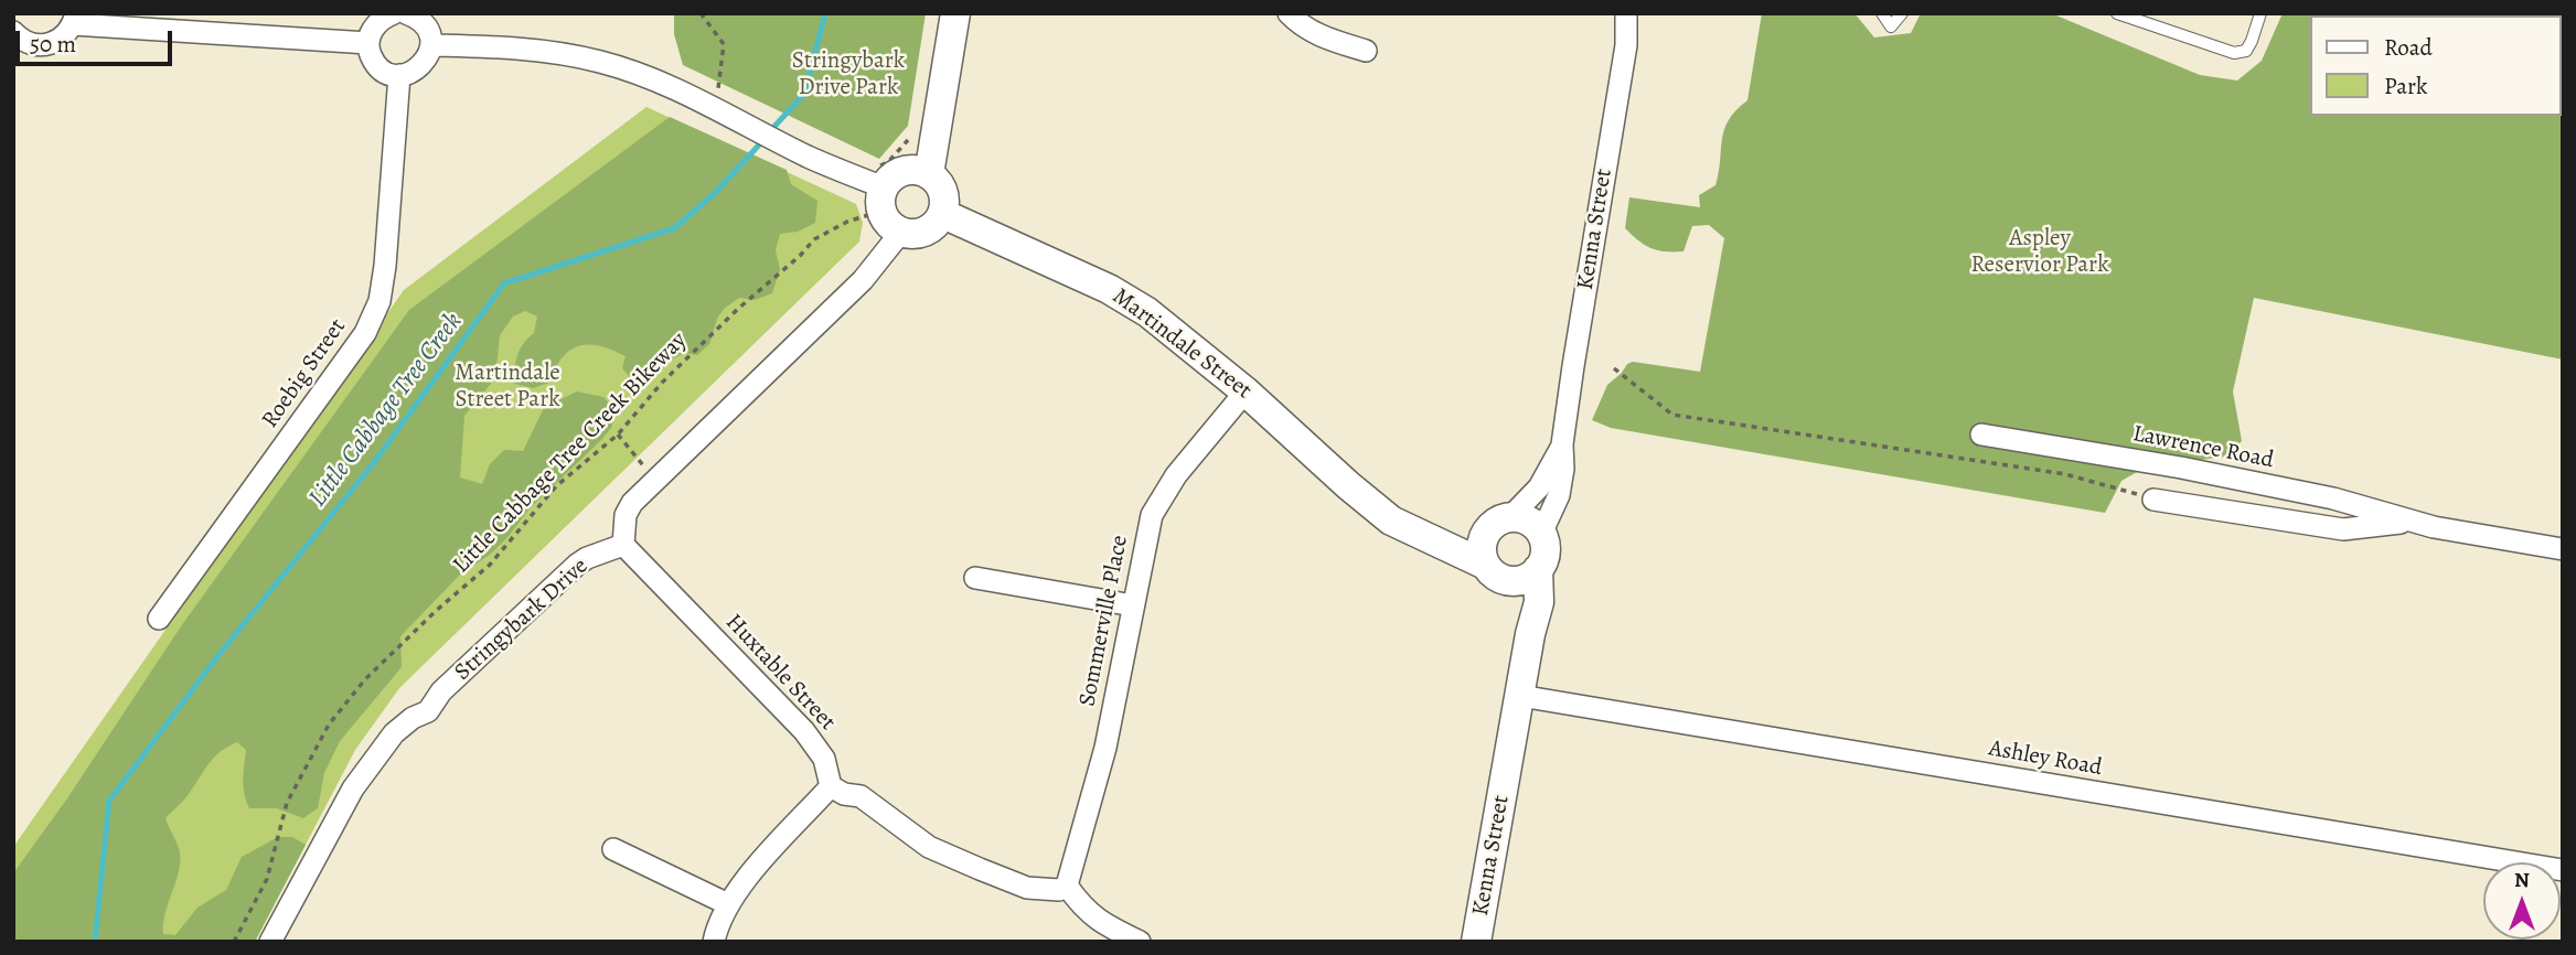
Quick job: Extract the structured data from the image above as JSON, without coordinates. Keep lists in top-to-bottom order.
{
  "streets": {
    "street": [
      "Kenna Street",
      "Martindale Street",
      "Roebig Street",
      "Lawrence Road",
      "Stringybark Drive",
      "Sommerville Place",
      "Huxtable Street",
      "Ashley Road"
    ],
    "path": ["Little Cabbage Tree Creek Bikeway"]
  },
  "crossings": [
    ["Kenna Street", "Martindale Street"],
    ["Kenna Street", "Ashley Road"],
    ["Martindale Street", "Little Cabbage Tree Creek Bikeway"],
    ["Martindale Street", "Sommerville Place"],
    ["Stringybark Drive", "Huxtable Street"]
  ],
  "water": ["Little Cabbage Tree Creek"],
  "parks": ["Stringybark Drive Park", "Aspley Reservior Park", "Martindale Street Park"],
  "legend": ["Road", "Park"],
  "scale_bar": "50 m",
  "north": "top"
}
